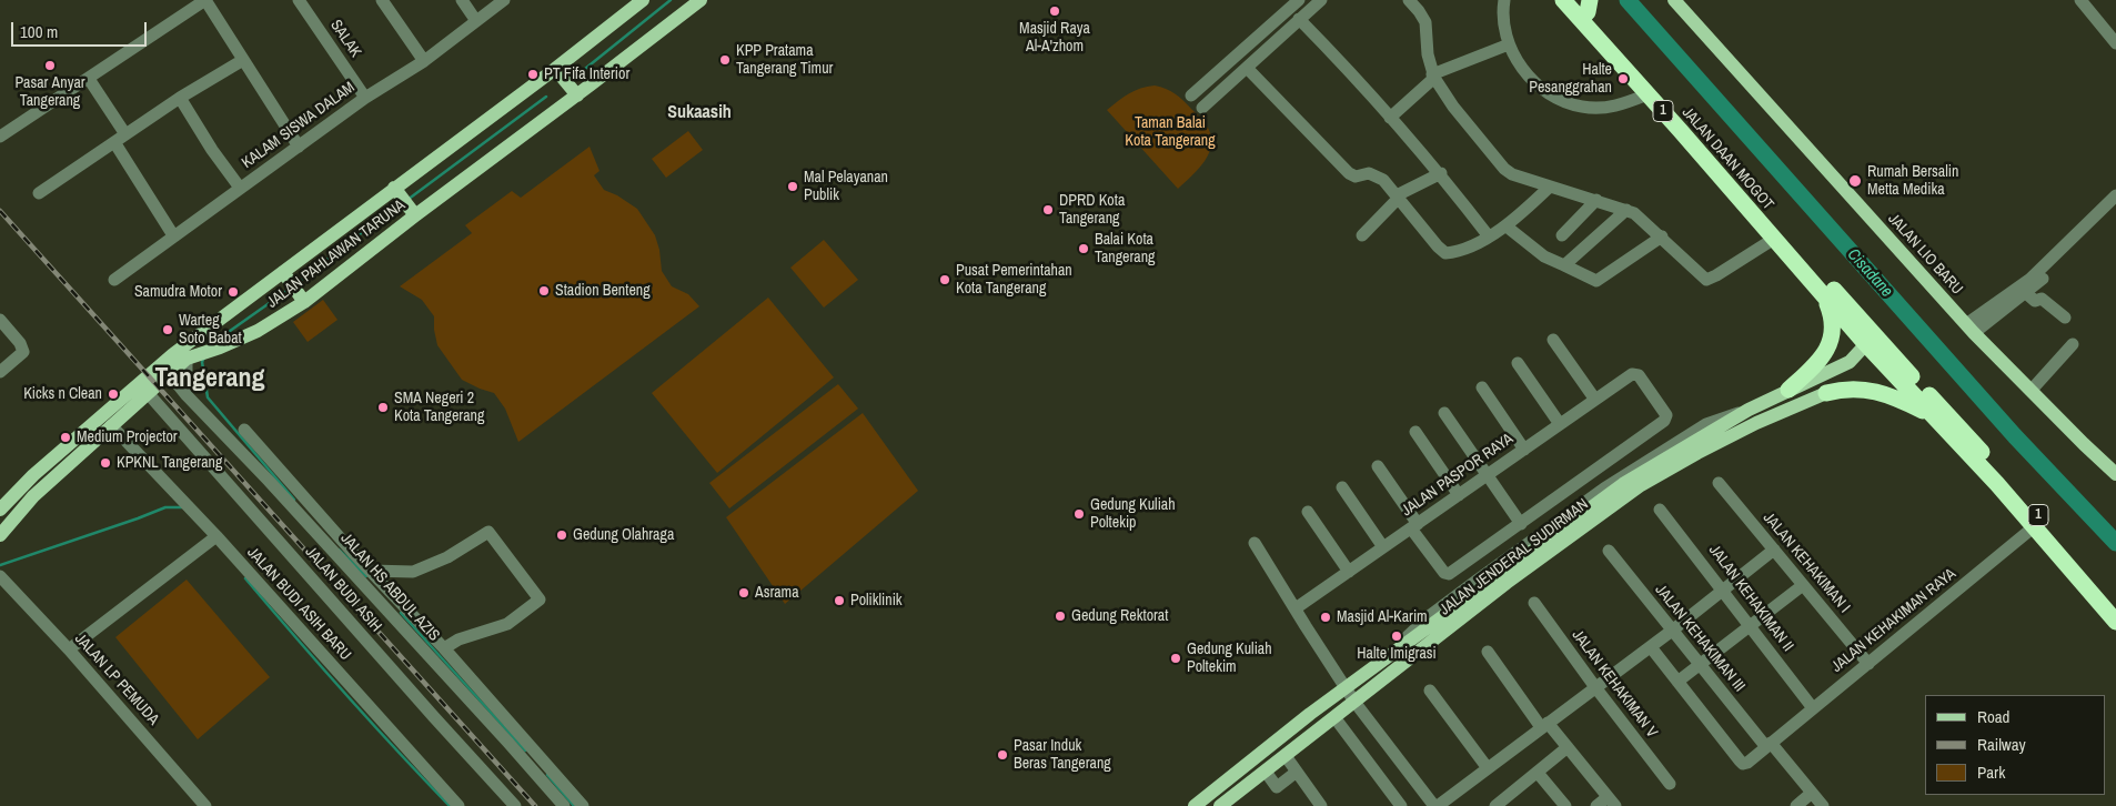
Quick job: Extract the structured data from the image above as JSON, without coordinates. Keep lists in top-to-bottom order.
{
  "streets": {
    "highway": ["1", "JALAN DAAN MOGOT"],
    "main road": ["JALAN PAHLAWAN TARUNA", "JALAN LIO BARU", "JALAN JENDERAL SUDIRMAN"],
    "street": [
      "SALAK",
      "KALAM SISWA DALAM",
      "JALAN PASPOR RAYA",
      "JALAN KEHAKIMAN I",
      "JALAN HS ABDUL AZIS",
      "JALAN BUDI ASIH",
      "JALAN KEHAKIMAN II",
      "JALAN BUDI ASIH BARU",
      "JALAN KEHAKIMAN RAYA",
      "JALAN KEHAKIMAN III",
      "JALAN LP PEMUDA",
      "JALAN KEHAKIMAN V"
    ]
  },
  "crossings": [
    ["SALAK", "KALAM SISWA DALAM"],
    ["JALAN DAAN MOGOT", "JALAN JENDERAL SUDIRMAN"],
    ["JALAN DAAN MOGOT", "JALAN KEHAKIMAN RAYA"],
    ["JALAN PAHLAWAN TARUNA", "JALAN HS ABDUL AZIS"],
    ["JALAN PAHLAWAN TARUNA", "JALAN BUDI ASIH"],
    ["JALAN PAHLAWAN TARUNA", "JALAN BUDI ASIH BARU"],
    ["JALAN KEHAKIMAN I", "JALAN KEHAKIMAN RAYA"],
    ["JALAN KEHAKIMAN II", "JALAN KEHAKIMAN RAYA"],
    ["JALAN KEHAKIMAN RAYA", "JALAN KEHAKIMAN III"]
  ],
  "districts": ["Sukaasih", "Tangerang"],
  "water": ["Cisadane"],
  "parks": ["Taman Balai Kota Tangerang"],
  "places": [
    "Masjid Raya Al-A'zhom",
    "KPP Pratama Tangerang Timur",
    "Pasar Anyar Tangerang",
    "PT Fifa Interior",
    "Halte Pesanggrahan",
    "Rumah Bersalin Metta Medika",
    "Mal Pelayanan Publik",
    "DPRD Kota Tangerang",
    "Balai Kota Tangerang",
    "Pusat Pemerintahan Kota Tangerang",
    "Stadion Benteng",
    "Samudra Motor",
    "Warteg Soto Babat",
    "Kicks n Clean",
    "SMA Negeri 2 Kota Tangerang",
    "Medium Projector",
    "KPKNL Tangerang",
    "Gedung Kuliah Poltekip",
    "Gedung Olahraga",
    "Asrama",
    "Poliklinik",
    "Gedung Rektorat",
    "Masjid Al-Karim",
    "Halte Imigrasi",
    "Gedung Kuliah Poltekim",
    "Pasar Induk Beras Tangerang"
  ],
  "legend": ["Road", "Railway", "Park"],
  "scale_bar": "100 m"
}
